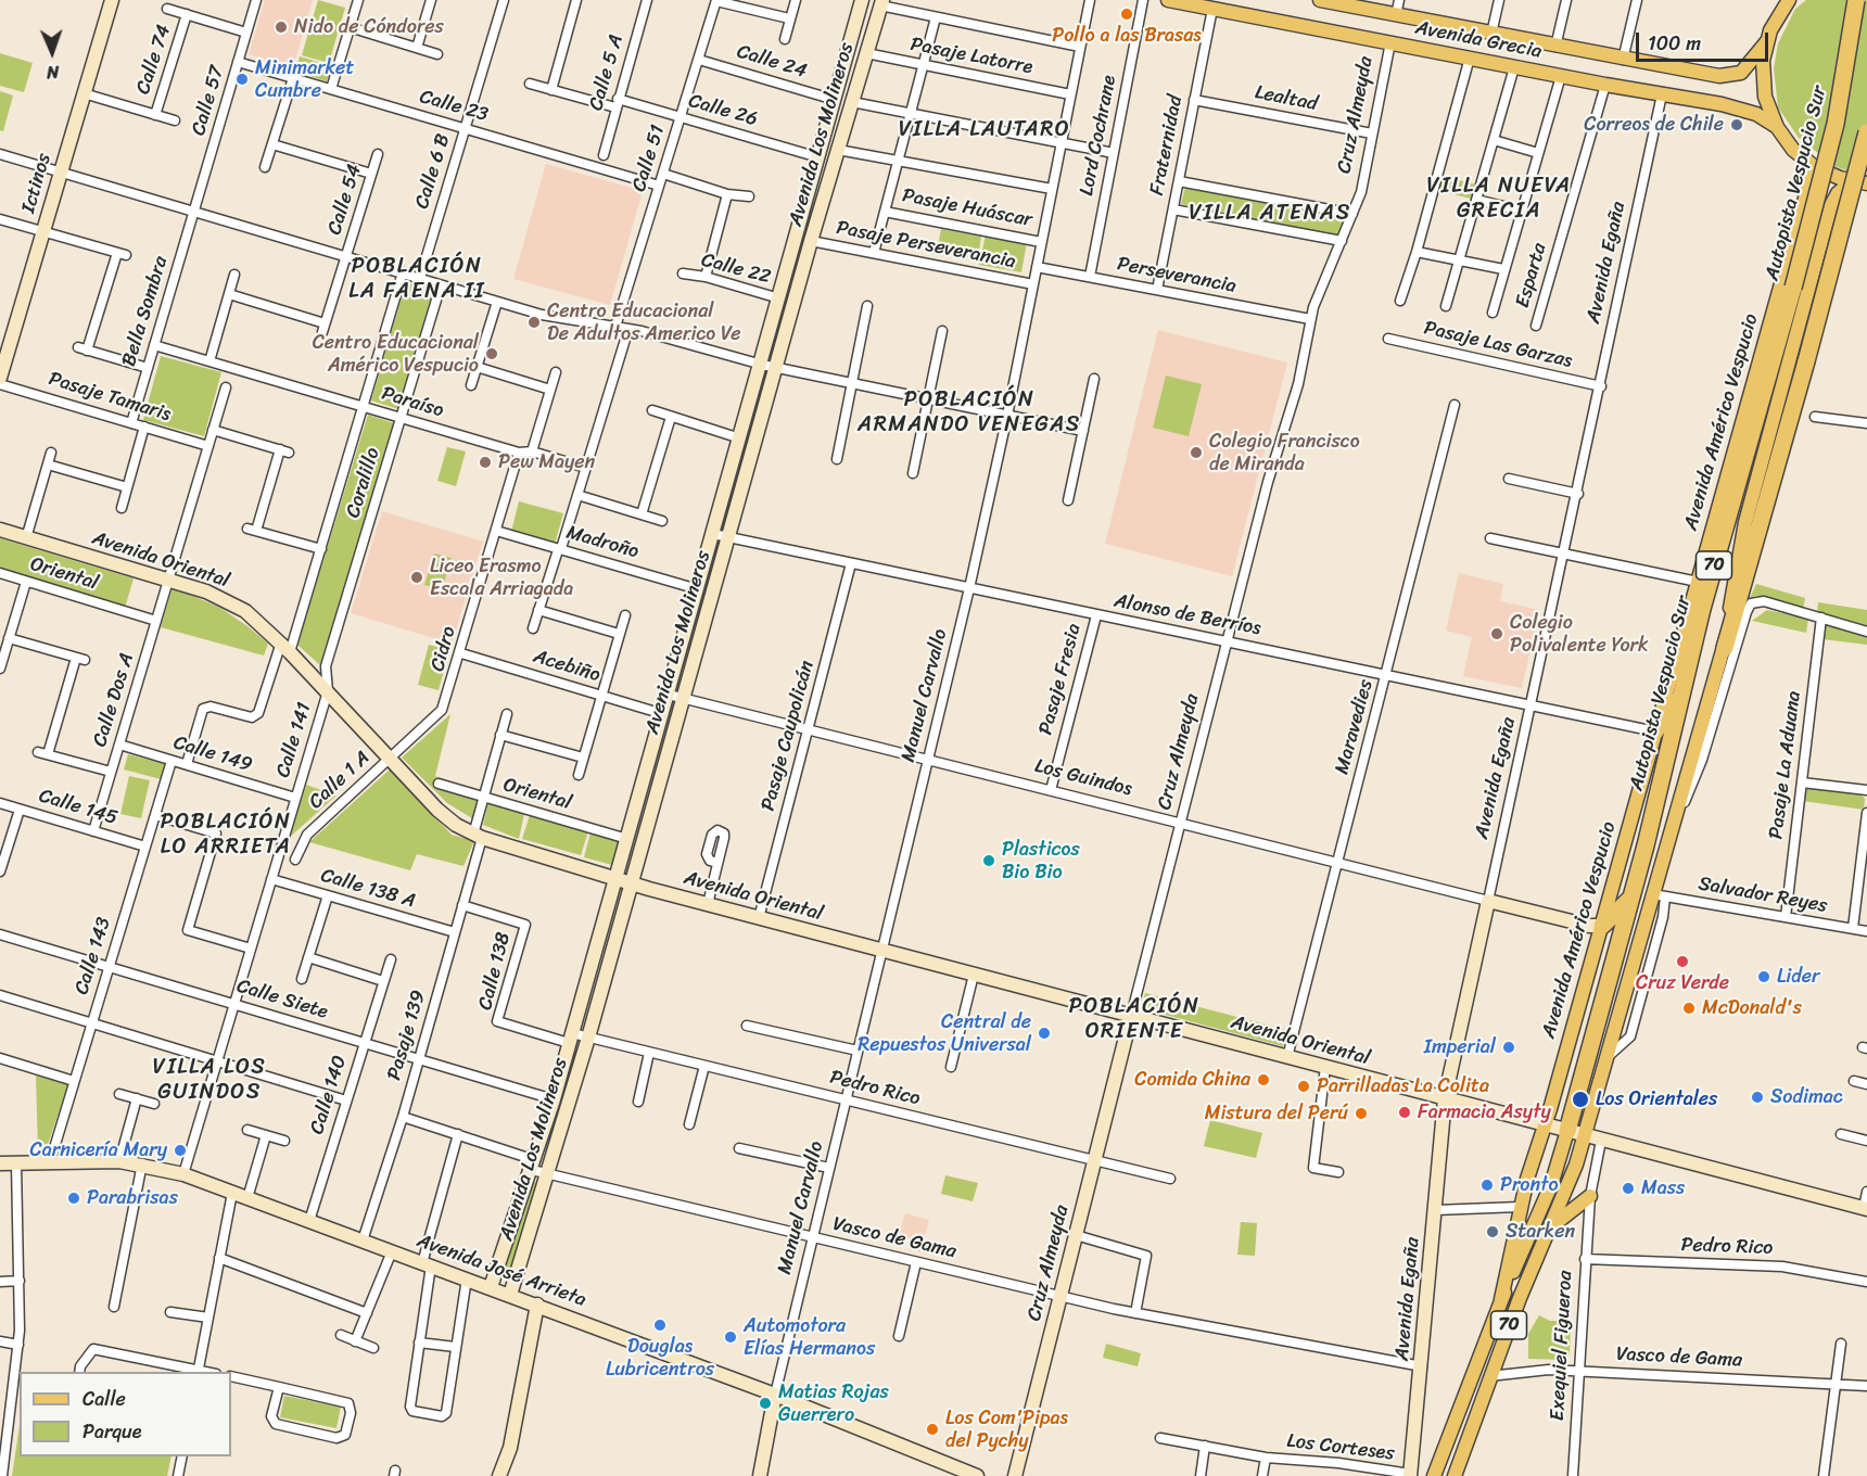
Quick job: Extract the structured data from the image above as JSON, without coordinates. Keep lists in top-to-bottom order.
{
  "streets": {
    "highway": ["Autopista Vespucio Sur", "70"],
    "main road": ["Avenida Grecia", "Avenida Américo Vespucio"],
    "street": [
      "Pasaje Latorre",
      "Calle 74",
      "Calle 24",
      "Calle 5 A",
      "Lealtad",
      "Calle 57",
      "Calle 23",
      "Calle 26",
      "Cruz Almeyda",
      "Avenida Los Molineros",
      "Lord Cochrane",
      "Fraternidad",
      "Calle 51",
      "Calle 6 B",
      "Ictinos",
      "Calle 54",
      "Pasaje Huáscar",
      "Pasaje Perseverancia",
      "Avenida Egaña",
      "Calle 22",
      "Perseverancia",
      "Esparta",
      "Bella Sombra",
      "Pasaje Las Garzas",
      "Pasaje Tamaris",
      "Paraíso",
      "Coralillo",
      "Madroño",
      "Avenida Oriental",
      "Oriental",
      "Alonso de Berríos",
      "Cidro",
      "Acebiño",
      "Pasaje Fresia",
      "Manuel Carvallo",
      "Calle Dos A",
      "Maravedies",
      "Pasaje Caupolicán",
      "Calle 141",
      "Calle 149",
      "Pasaje La Aduana",
      "Los Guindos",
      "Calle 1 A",
      "Calle 145",
      "Calle 138 A",
      "Salvador Reyes",
      "Calle 143",
      "Calle 138",
      "Calle Siete",
      "Pasaje 139",
      "Pedro Rico",
      "Calle 140",
      "Vasco de Gama",
      "Avenida José Arrieta",
      "Exequiel Figueroa",
      "Los Corteses"
    ]
  },
  "crossings": [
    ["Avenida Grecia", "Cruz Almeyda"],
    ["Avenida Grecia", "Fraternidad"],
    ["Avenida Grecia", "Avenida Egaña"],
    ["Avenida Grecia", "Esparta"],
    ["Pasaje Latorre", "Avenida Los Molineros"],
    ["Pasaje Latorre", "Manuel Carvallo"],
    ["Calle 24", "Avenida Los Molineros"],
    ["Calle 24", "Calle 51"],
    ["Calle 5 A", "Calle 26"],
    ["Lealtad", "Cruz Almeyda"],
    ["Lealtad", "Fraternidad"],
    ["Calle 57", "Calle 23"],
    ["Calle 57", "Bella Sombra"],
    ["Calle 23", "Calle 51"],
    ["Calle 23", "Calle 6 B"],
    ["Calle 26", "Avenida Los Molineros"],
    ["Calle 26", "Calle 51"],
    ["Cruz Almeyda", "Perseverancia"],
    ["Cruz Almeyda", "Avenida Oriental"],
    ["Cruz Almeyda", "Alonso de Berríos"],
    ["Cruz Almeyda", "Los Guindos"],
    ["Cruz Almeyda", "Pedro Rico"],
    ["Cruz Almeyda", "Vasco de Gama"],
    ["Avenida Los Molineros", "Pasaje Perseverancia"],
    ["Avenida Los Molineros", "Calle 22"],
    ["Avenida Los Molineros", "Madroño"],
    ["Avenida Los Molineros", "Avenida Oriental"],
    ["Avenida Los Molineros", "Oriental"],
    ["Avenida Los Molineros", "Alonso de Berríos"],
    ["Avenida Los Molineros", "Acebiño"],
    ["Avenida Los Molineros", "Los Guindos"],
    ["Avenida Los Molineros", "Calle 138"],
    ["Avenida Los Molineros", "Calle Siete"],
    ["Avenida Los Molineros", "Pedro Rico"],
    ["Avenida Los Molineros", "Vasco de Gama"],
    ["Avenida Los Molineros", "Avenida José Arrieta"],
    ["Lord Cochrane", "Perseverancia"],
    ["Fraternidad", "Perseverancia"],
    ["Autopista Vespucio Sur", "Avenida Américo Vespucio"],
    ["Autopista Vespucio Sur", "Avenida Oriental"],
    ["Pasaje Huáscar", "Manuel Carvallo"],
    ["Pasaje Perseverancia", "Manuel Carvallo"],
    ["Avenida Egaña", "Pasaje Las Garzas"],
    ["Avenida Egaña", "Avenida Oriental"],
    ["Avenida Egaña", "Alonso de Berríos"],
    ["Avenida Egaña", "Los Guindos"],
    ["Avenida Egaña", "Vasco de Gama"],
    ["Avenida Egaña", "Los Corteses"],
    ["Perseverancia", "Manuel Carvallo"],
    ["Bella Sombra", "Pasaje Tamaris"],
    ["Bella Sombra", "Paraíso"],
    ["Pasaje Tamaris", "Calle Dos A"],
    ["Paraíso", "Coralillo"],
    ["Paraíso", "Cidro"],
    ["Avenida Américo Vespucio", "Avenida Oriental"],
    ["Avenida Américo Vespucio", "Alonso de Berríos"],
    ["Avenida Américo Vespucio", "Los Guindos"],
    ["Coralillo", "Avenida Oriental"],
    ["Coralillo", "Calle 141"],
    ["Coralillo", "Calle 149"],
    ["Madroño", "Cidro"],
    ["Avenida Oriental", "70"],
    ["Avenida Oriental", "Cidro"],
    ["Avenida Oriental", "Manuel Carvallo"],
    ["Avenida Oriental", "Calle Dos A"],
    ["Avenida Oriental", "Maravedies"],
    ["Avenida Oriental", "Pasaje Caupolicán"],
    ["Avenida Oriental", "Calle 141"],
    ["Avenida Oriental", "Calle 1 A"],
    ["Avenida Oriental", "Pasaje 139"],
    ["Avenida Oriental", "Exequiel Figueroa"],
    ["70", "Salvador Reyes"],
    ["70", "Vasco de Gama"],
    ["Oriental", "Calle Dos A"],
    ["Oriental", "Pasaje 139"],
    ["Alonso de Berríos", "Pasaje Fresia"],
    ["Alonso de Berríos", "Manuel Carvallo"],
    ["Alonso de Berríos", "Maravedies"],
    ["Alonso de Berríos", "Pasaje Caupolicán"],
    ["Cidro", "Acebiño"],
    ["Cidro", "Calle 1 A"],
    ["Pasaje Fresia", "Los Guindos"],
    ["Manuel Carvallo", "Los Guindos"],
    ["Manuel Carvallo", "Pedro Rico"],
    ["Manuel Carvallo", "Vasco de Gama"],
    ["Manuel Carvallo", "Avenida José Arrieta"],
    ["Calle Dos A", "Calle 149"],
    ["Calle Dos A", "Calle 145"],
    ["Maravedies", "Los Guindos"],
    ["Pasaje Caupolicán", "Los Guindos"],
    ["Calle 141", "Calle 149"],
    ["Calle 141", "Calle 138 A"],
    ["Calle 141", "Calle Siete"],
    ["Calle 141", "Avenida José Arrieta"],
    ["Calle 149", "Calle 143"],
    ["Pasaje La Aduana", "Salvador Reyes"],
    ["Calle 145", "Calle 143"],
    ["Calle 138 A", "Pasaje 139"],
    ["Calle 143", "Calle Siete"],
    ["Calle 143", "Avenida José Arrieta"],
    ["Calle 138", "Pasaje 139"],
    ["Calle 138", "Pedro Rico"],
    ["Calle Siete", "Pasaje 139"],
    ["Calle Siete", "Calle 140"],
    ["Pasaje 139", "Vasco de Gama"],
    ["Pasaje 139", "Avenida José Arrieta"],
    ["Pedro Rico", "Exequiel Figueroa"],
    ["Calle 140", "Avenida José Arrieta"],
    ["Vasco de Gama", "Exequiel Figueroa"]
  ],
  "districts": [
    "VILLA LAUTARO",
    "VILLA NUEVA GRECIA",
    "VILLA ATENAS",
    "POBLACIÓN LA FAENA II",
    "POBLACIÓN ARMANDO VENEGAS",
    "POBLACIÓN LO ARRIETA",
    "POBLACIÓN ORIENTE",
    "VILLA LOS GUINDOS"
  ],
  "places": [
    "Pollo a las Brasas",
    "Nido de Cóndores",
    "Minimarket Cumbre",
    "Correos de Chile",
    "Centro Educacional De Adultos Americo Ve",
    "Centro Educacional Américo Vespucio",
    "Colegio Francisco de Miranda",
    "Pew Mayen",
    "Liceo Erasmo Escala Arriagada",
    "Colegio Polivalente York",
    "Plasticos Bio Bio",
    "Cruz Verde",
    "Lider",
    "McDonald's",
    "Central de Repuestos Universal",
    "Imperial",
    "Comida China",
    "Parrilladas La Colita",
    "Sodimac",
    "Los Orientales",
    "Farmacia Asyty",
    "Mistura del Perú",
    "Carnicería Mary",
    "Pronto",
    "Mass",
    "Parabrisas",
    "Starken",
    "Douglas Lubricentros",
    "Automotora Elías Hermanos",
    "Matias Rojas Guerrero",
    "Los Com'Pipas del Pychy"
  ],
  "legend": ["Calle", "Parque"],
  "scale_bar": "100 m",
  "north": "bottom"
}
